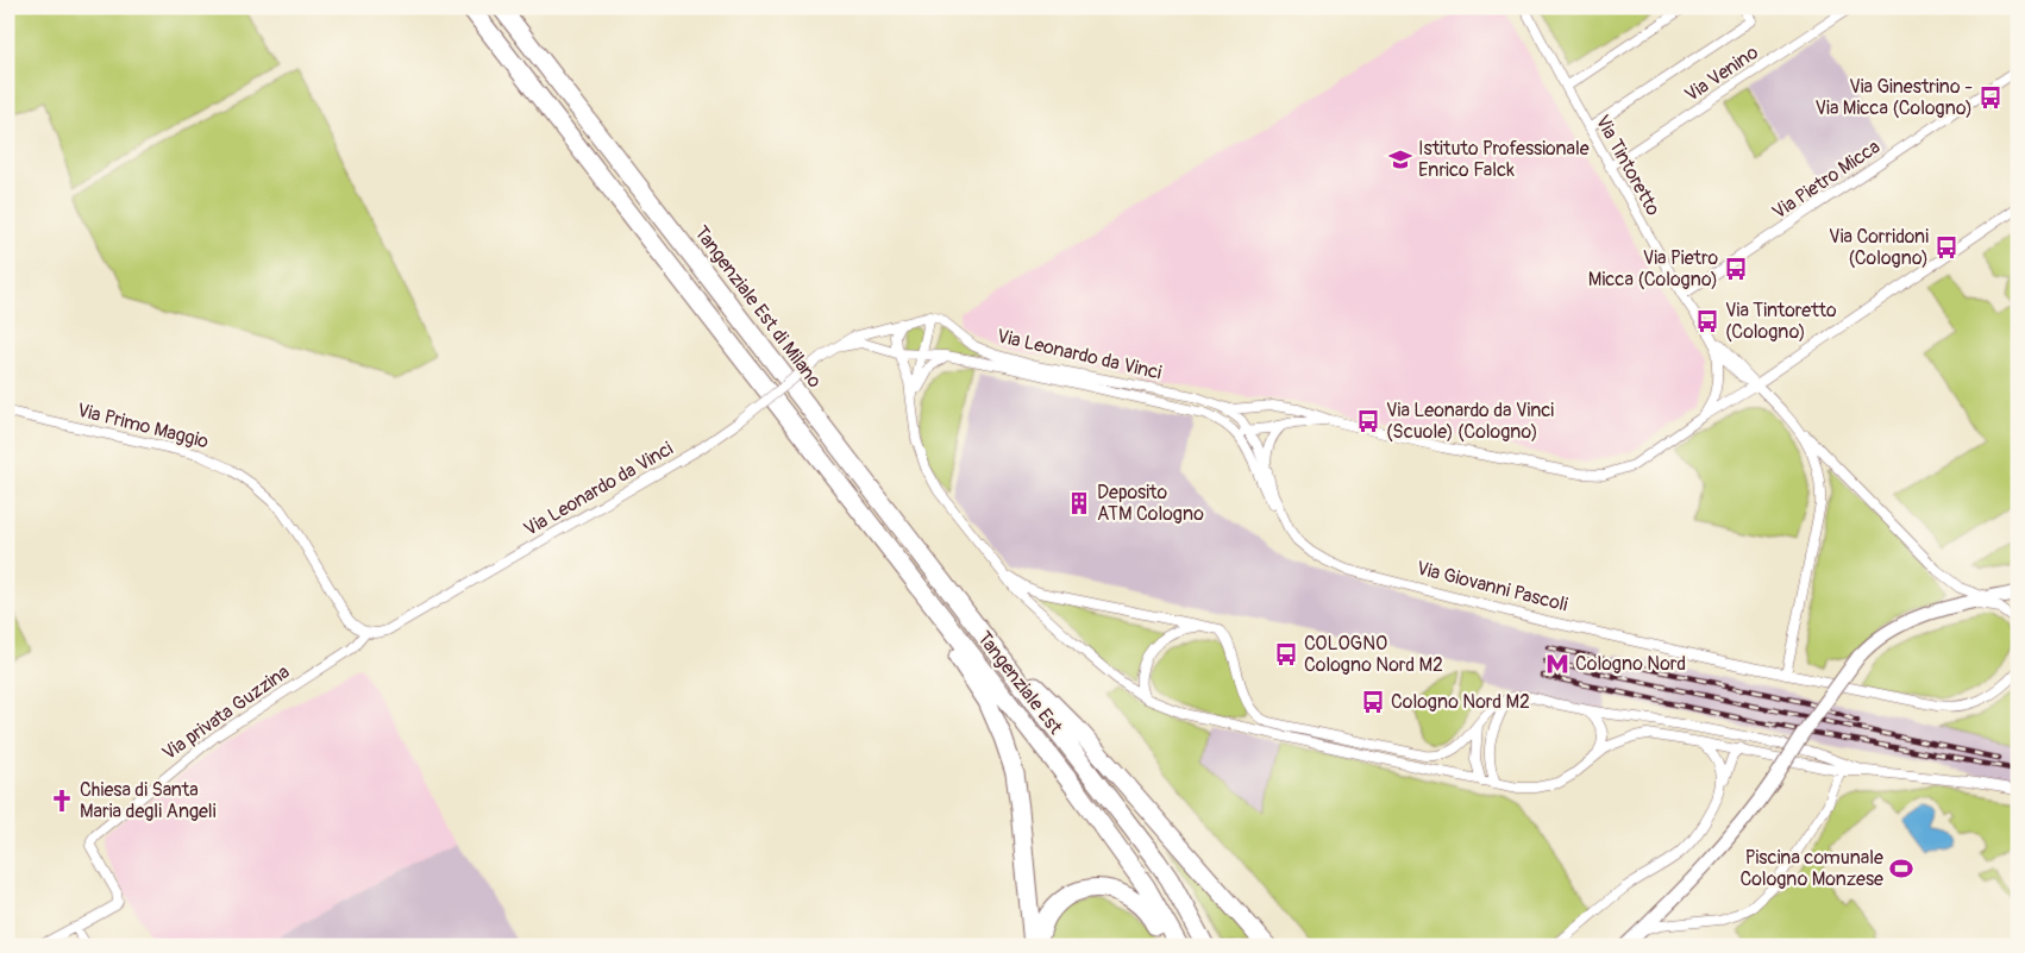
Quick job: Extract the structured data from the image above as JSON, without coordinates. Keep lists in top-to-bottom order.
{
  "streets": {
    "highway": ["Tangenziale Est di Milano", "Tangenziale Est"],
    "street": [
      "Via Venino",
      "Via Tintoretto",
      "Via Pietro Micca",
      "Via Leonardo da Vinci",
      "Via Primo Maggio",
      "Via Giovanni Pascoli",
      "Via privata Guzzina"
    ]
  },
  "crossings": [
    ["Via Venino", "Via Tintoretto"],
    ["Via Tintoretto", "Via Pietro Micca"],
    ["Via Tintoretto", "Via Leonardo da Vinci"],
    ["Via Tintoretto", "Via Giovanni Pascoli"],
    ["Tangenziale Est di Milano", "Tangenziale Est"],
    ["Via Leonardo da Vinci", "Via Primo Maggio"],
    ["Via Leonardo da Vinci", "Via Giovanni Pascoli"],
    ["Via Leonardo da Vinci", "Via privata Guzzina"],
    ["Via Primo Maggio", "Via privata Guzzina"]
  ],
  "places": {
    "bus stop": [
      "Via Ginestrino - Via Micca (Cologno)",
      "Via Corridoni (Cologno)",
      "Via Pietro Micca (Cologno)",
      "Via Tintoretto (Cologno)",
      "Via Leonardo da Vinci (Scuole) (Cologno)",
      "COLOGNO Cologno Nord M2",
      "Cologno Nord M2"
    ],
    "school or university": ["Istituto Professionale Enrico Falck"],
    "building": ["Deposito ATM Cologno"],
    "metro station": ["Cologno Nord"],
    "church": ["Chiesa di Santa Maria degli Angeli"],
    "sports": ["Piscina comunale Cologno Monzese"]
  }
}
